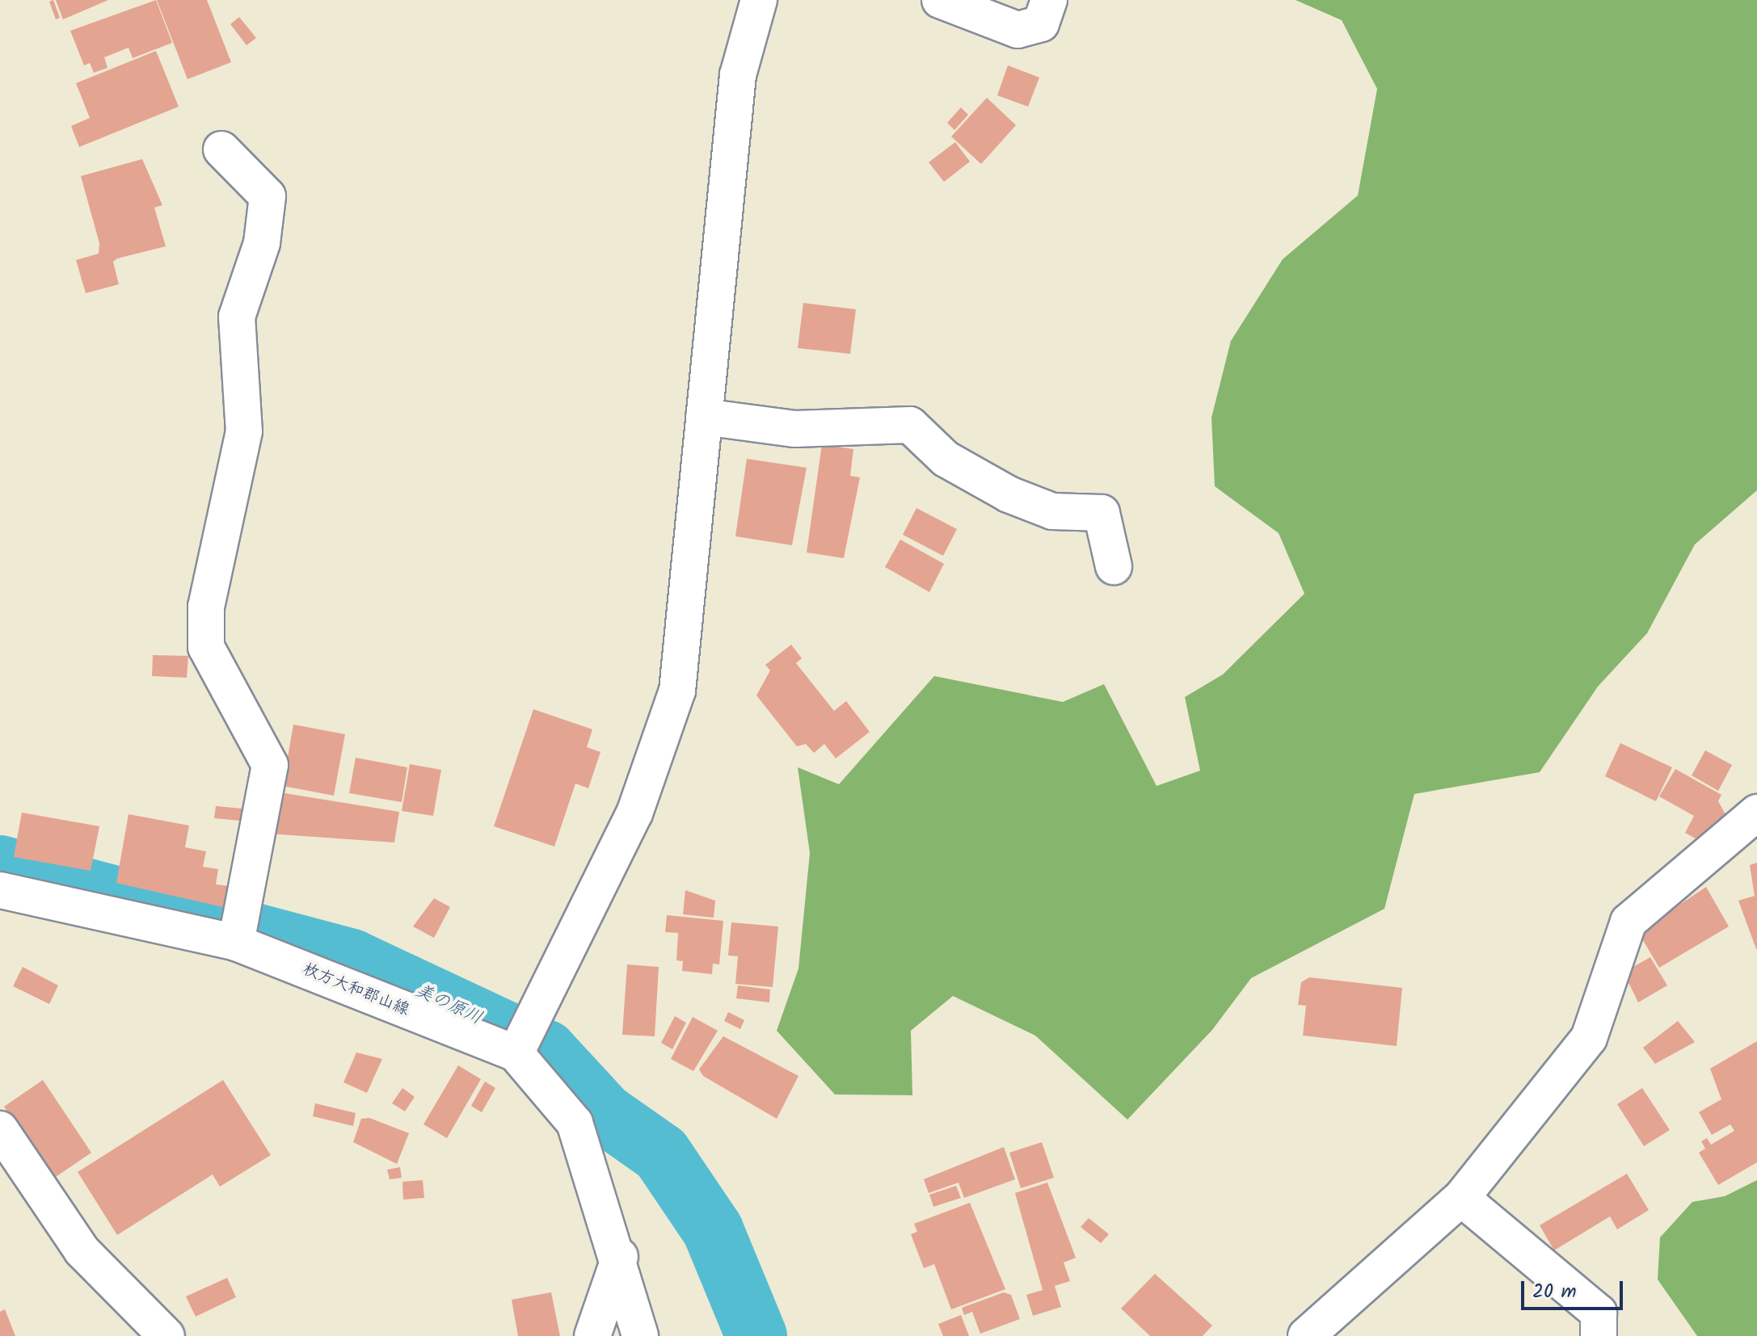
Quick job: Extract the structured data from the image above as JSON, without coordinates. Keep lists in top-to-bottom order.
{
  "streets": {
    "street": ["枚方大和郡山線"]
  },
  "water": ["美の原川"],
  "scale_bar": "20 m"
}
